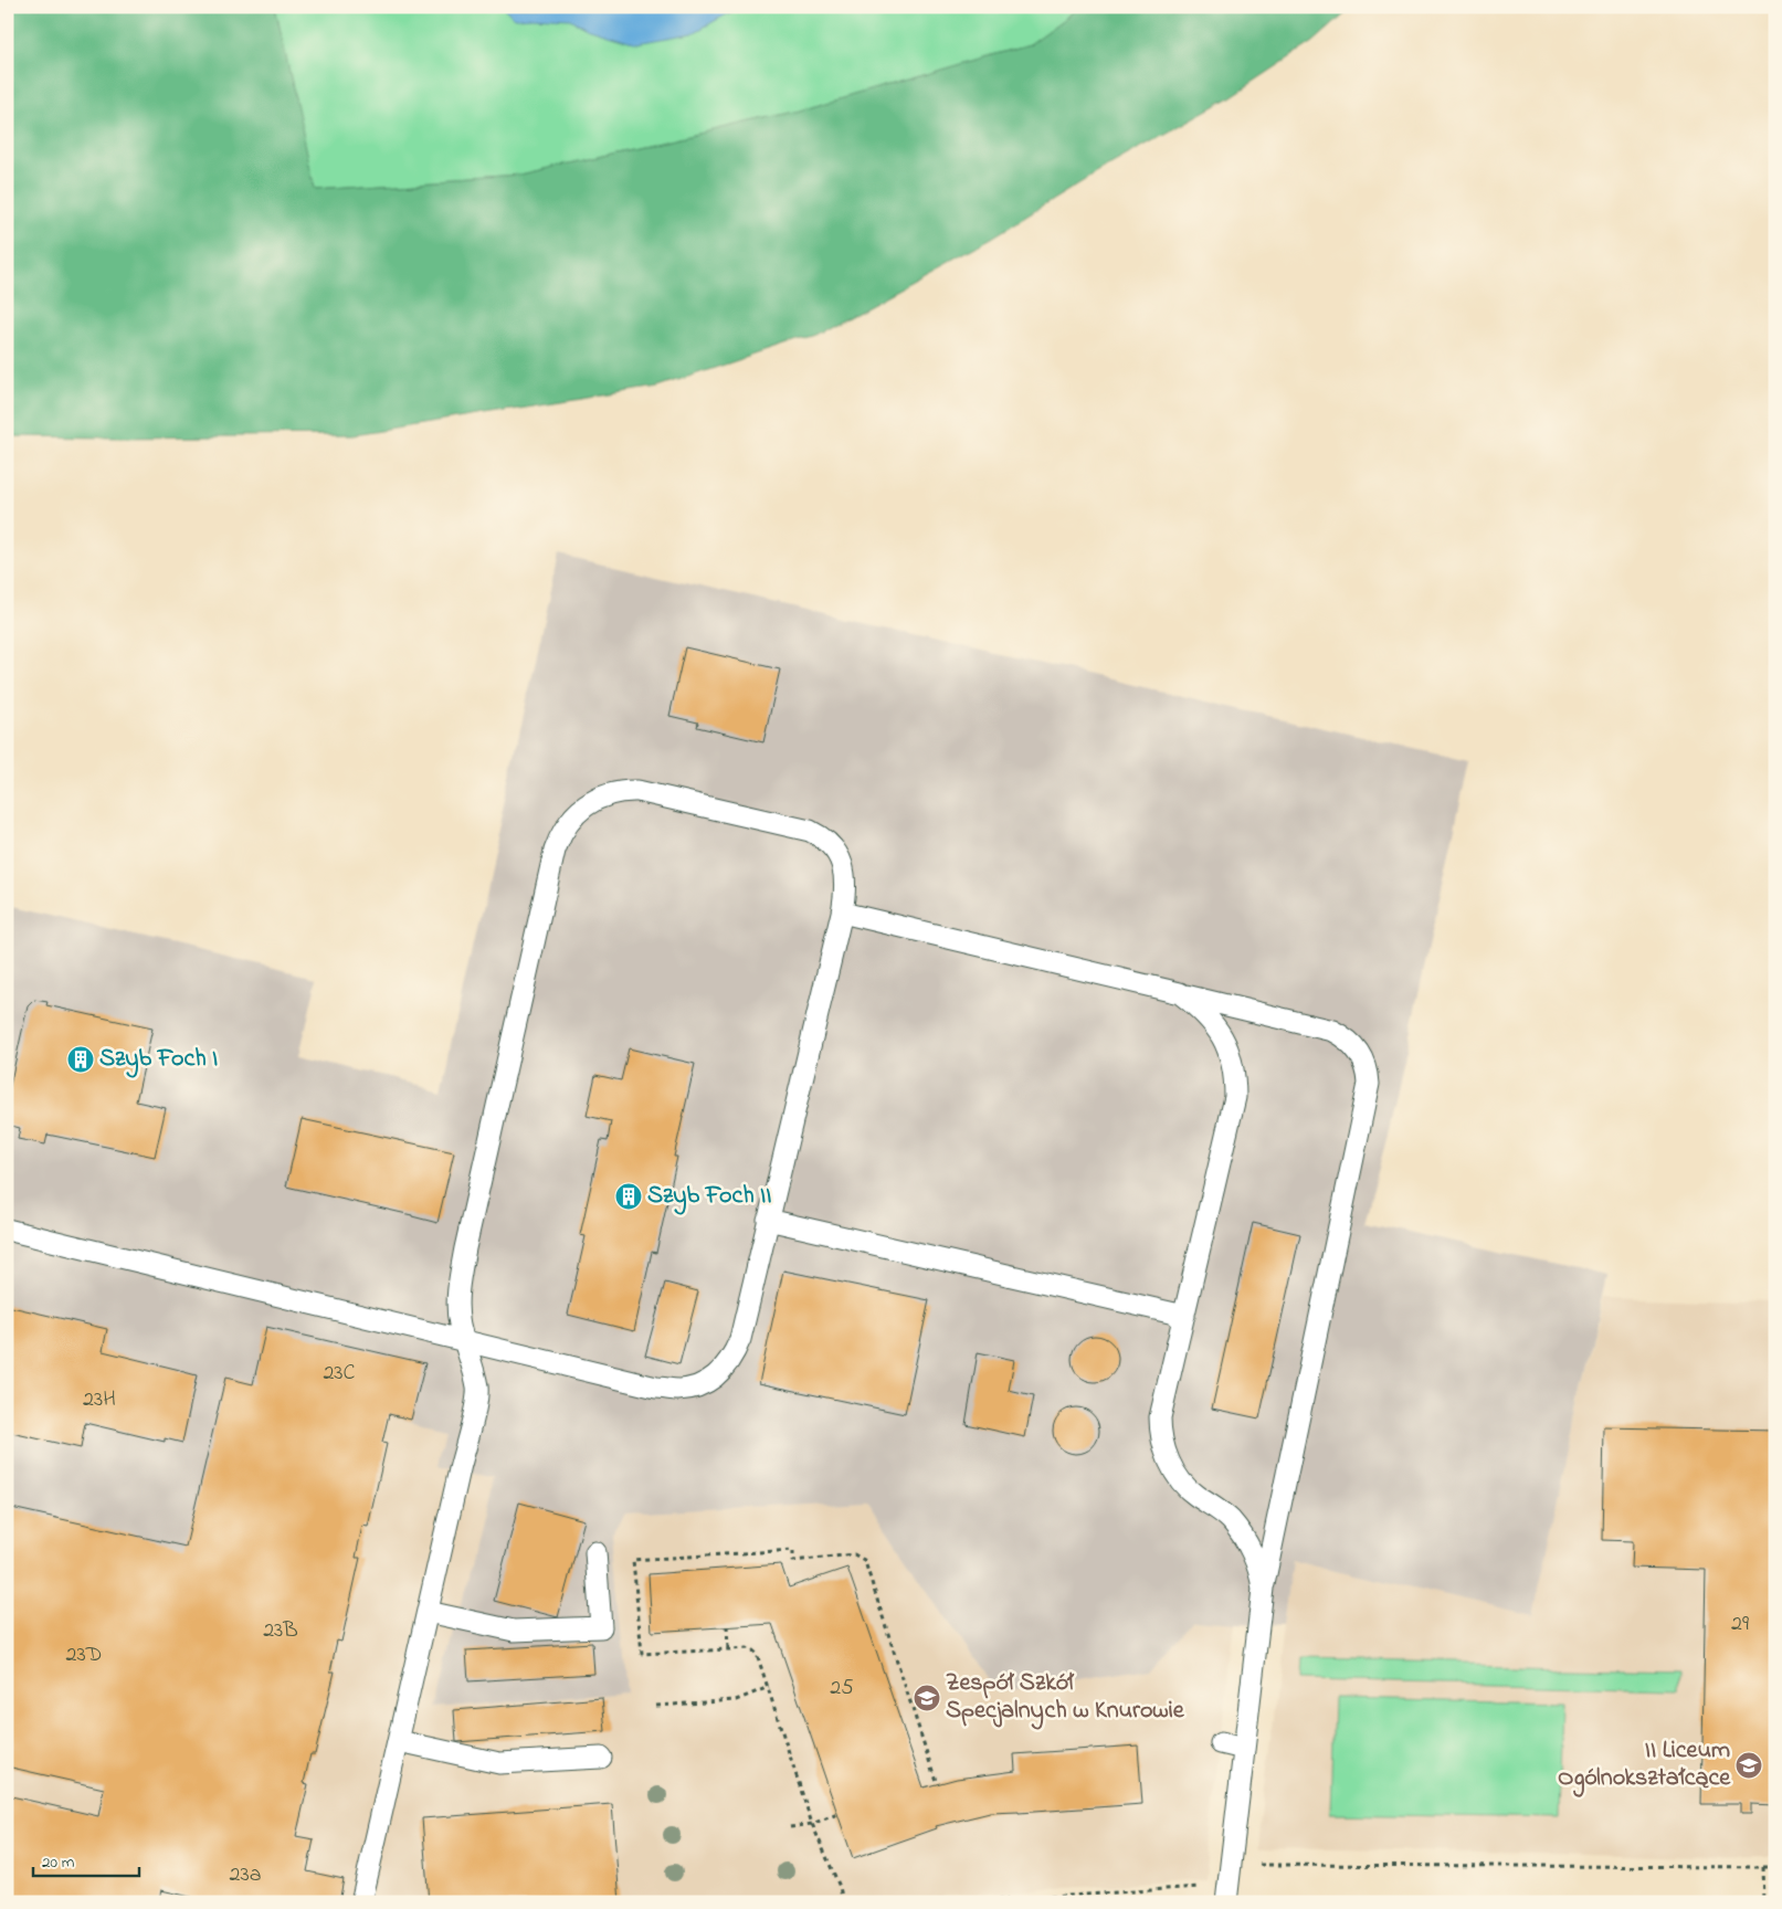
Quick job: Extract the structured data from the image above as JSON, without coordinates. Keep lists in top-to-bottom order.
{
  "places": {
    "building": ["Szyb Foch I", "Szyb Foch II"],
    "school or university": ["Zespół Szkół Specjalnych w Knurowie", "II Liceum Ogólnokształcące"]
  },
  "house_numbers": [
    "23C",
    "23H",
    "29",
    "23B",
    "23D",
    "25",
    "23a"
  ],
  "scale_bar": "20 m"
}
